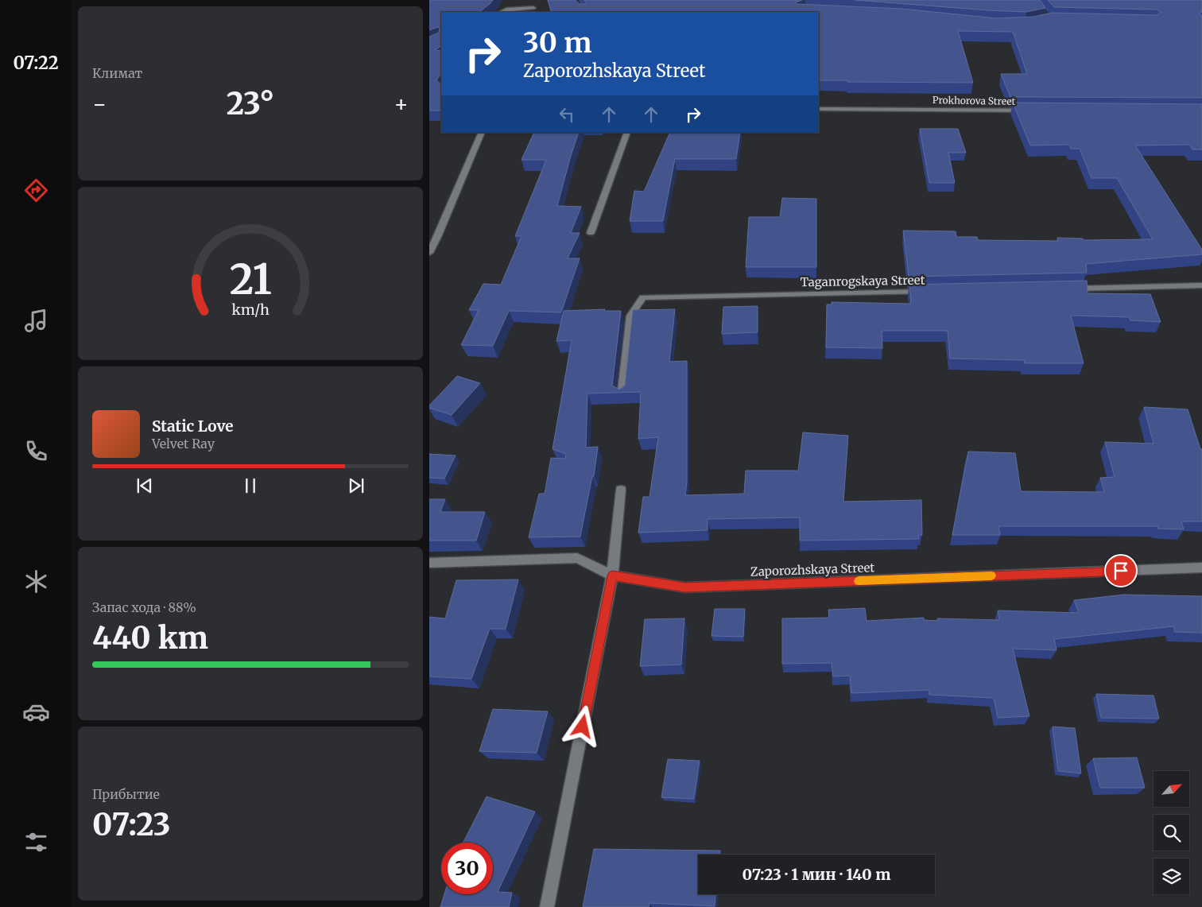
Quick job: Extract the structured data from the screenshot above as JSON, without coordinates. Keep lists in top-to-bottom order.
{
  "streets": {
    "street": ["Prokhorova Street", "Taganrogskaya Street", "Zaporozhskaya Street"]
  },
  "north": "top right",
  "page": {
    "tabs": "07:22",
    "tile": [
      "Климат",
      ["Запас хода · 88%", "440 km"],
      ["Прибытие", "07:23"]
    ],
    "turn": ["30 m", "Zaporozhskaya Street"],
    "heat": ["−", "23°", "+"],
    "song": ["Static Love", "Velvet Ray"],
    "limit": "30",
    "trip": "07:23 · 1 мин · 140 m",
    "gauge": ["21", "km/h"]
  }
}
